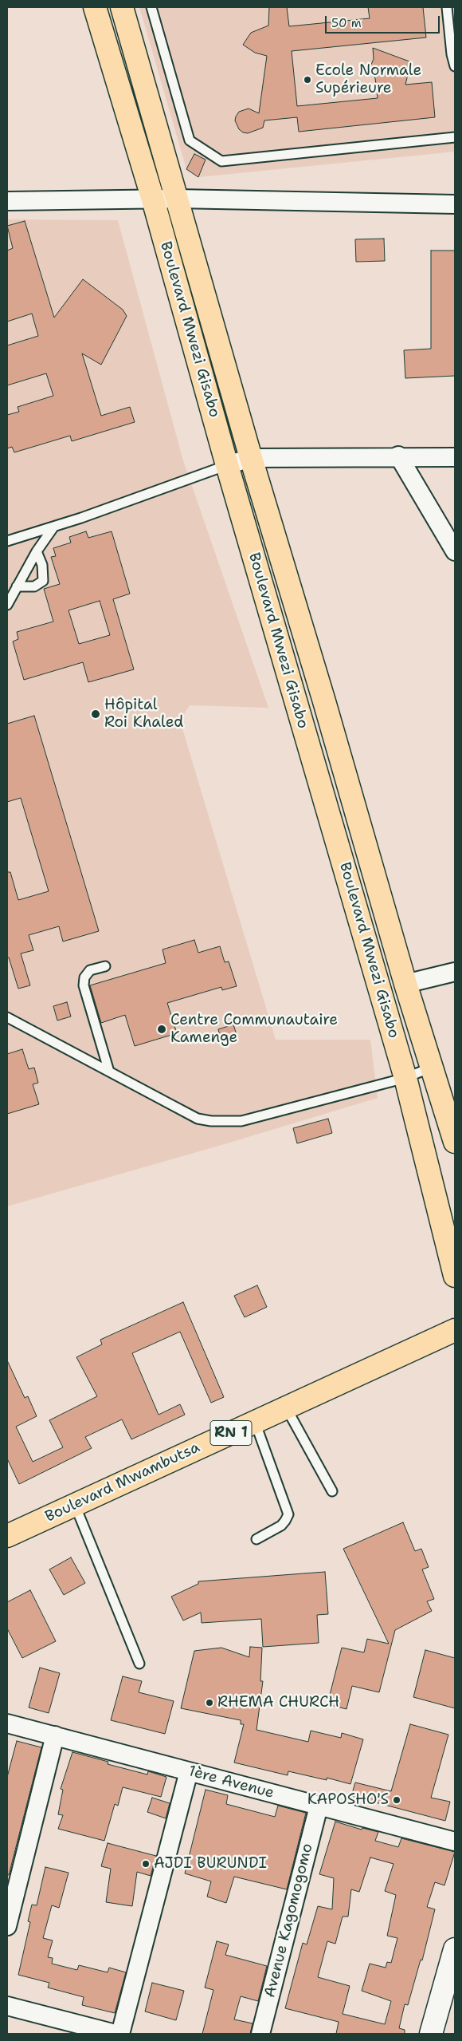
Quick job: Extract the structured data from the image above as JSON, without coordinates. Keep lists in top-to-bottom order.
{
  "streets": {
    "main road": ["Boulevard Mwezi Gisabo", "RN 1", "Boulevard Mwambutsa"],
    "street": ["1ère Avenue", "Avenue Kagomogomo"]
  },
  "crossings": [
    ["1ère Avenue", "Avenue Kagomogomo"]
  ],
  "places": [
    "Ecole Normale Supérieure",
    "Hôpital Roi Khaled",
    "Centre Communautaire Kamenge",
    "RHEMA CHURCH",
    "KAPOSHO'S",
    "AJDI BURUNDI"
  ],
  "scale_bar": "50 m"
}
